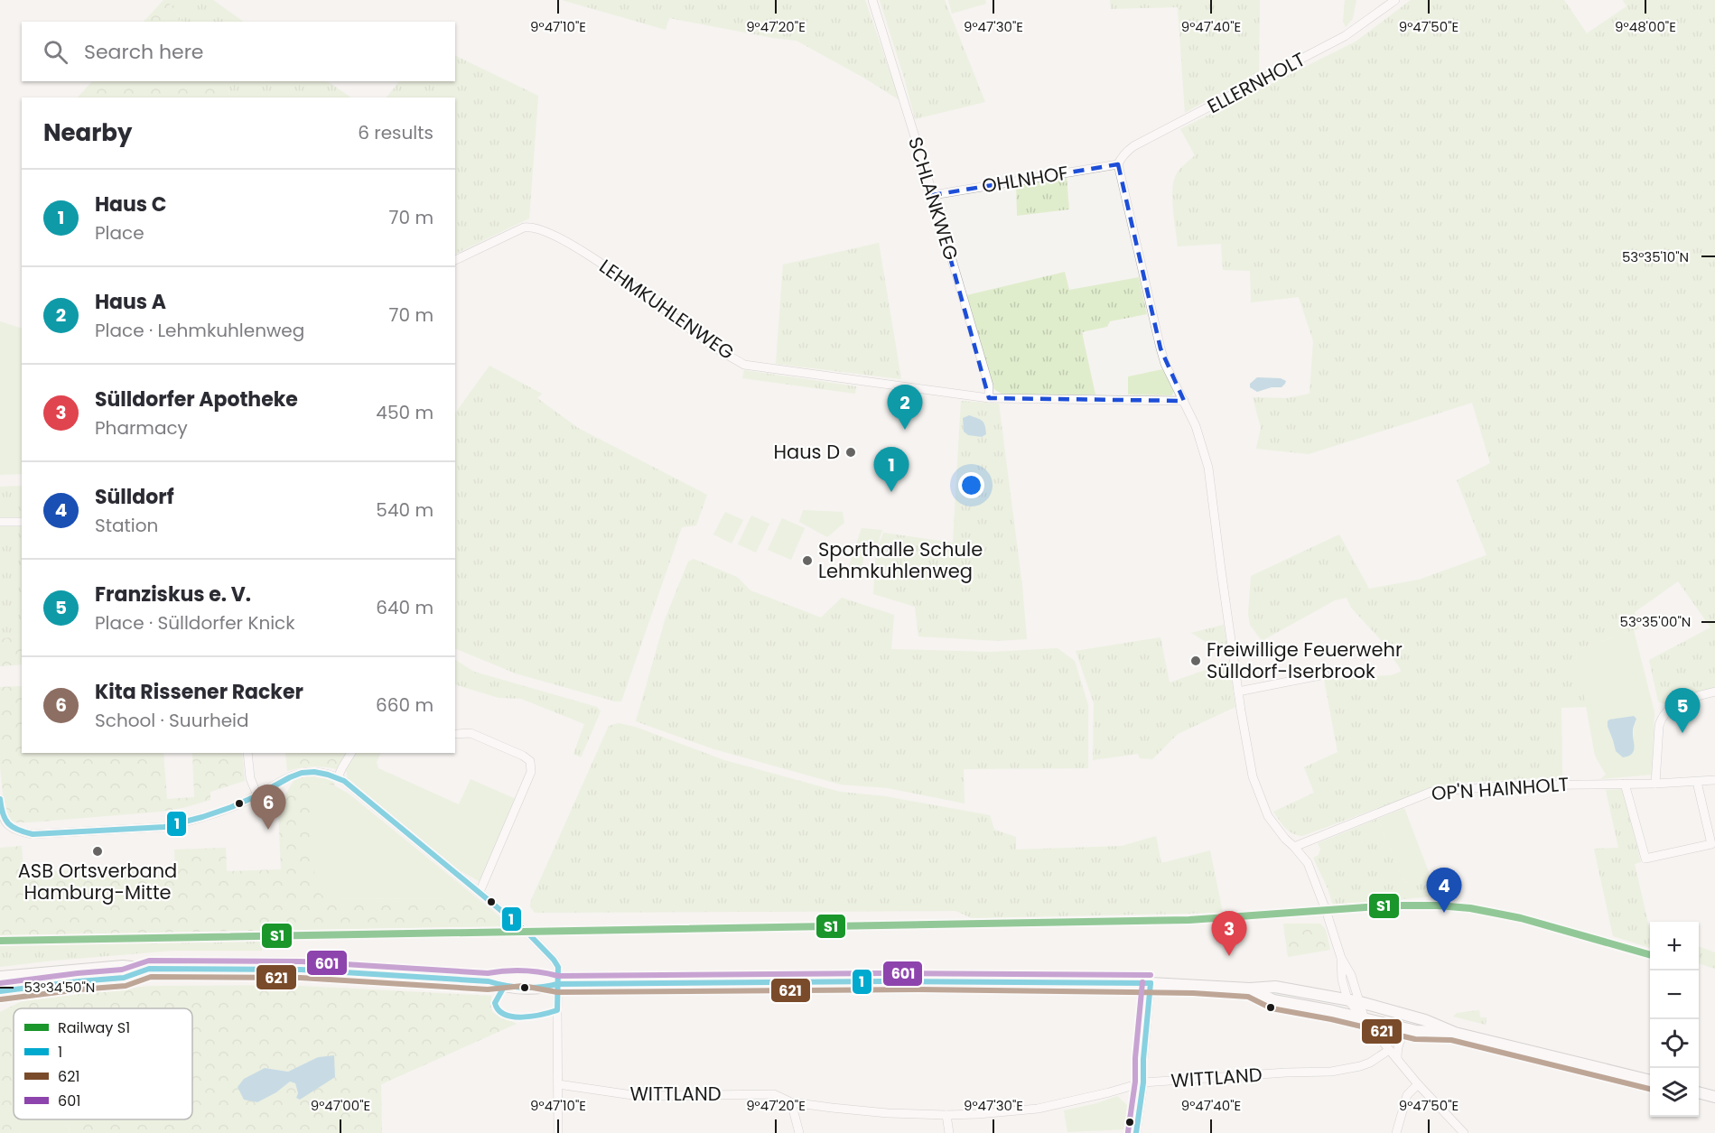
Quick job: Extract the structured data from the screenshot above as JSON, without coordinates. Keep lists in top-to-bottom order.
{
  "streets": {
    "street": [
      "ELLERNHOLT",
      "OHLNHOF",
      "SCHLANKWEG",
      "LEHMKUHLENWEG",
      "OP'N HAINHOLT",
      "WITTLAND"
    ]
  },
  "crossings": [
    ["ELLERNHOLT", "OHLNHOF"],
    ["OHLNHOF", "SCHLANKWEG"],
    ["SCHLANKWEG", "LEHMKUHLENWEG"]
  ],
  "places": [
    "Haus D",
    "Sporthalle Schule Lehmkuhlenweg",
    "Freiwillige Feuerwehr Sülldorf-Iserbrook",
    "ASB Ortsverband Hamburg-Mitte"
  ],
  "lines": [
    "transit line 1",
    "rail line S1",
    "transit line 601",
    "transit line 621"
  ],
  "legend": [
    "Railway S1",
    "1",
    "621",
    "601"
  ],
  "page": {
    "search": "Search here",
    "heading": ["Nearby", "6 results"],
    "list": [
      {
        "mark": "1",
        "name": "Haus C",
        "note": "Place",
        "value": "70 m"
      },
      {
        "mark": "2",
        "name": "Haus A",
        "note": "Place · Lehmkuhlenweg",
        "value": "70 m"
      },
      {
        "mark": "3",
        "name": "Sülldorfer Apotheke",
        "note": "Pharmacy",
        "value": "450 m"
      },
      {
        "mark": "4",
        "name": "Sülldorf",
        "note": "Station",
        "value": "540 m"
      },
      {
        "mark": "5",
        "name": "Franziskus e. V.",
        "note": "Place · Sülldorfer Knick",
        "value": "640 m"
      },
      {
        "mark": "6",
        "name": "Kita Rissener Racker",
        "note": "School · Suurheid",
        "value": "660 m"
      }
    ],
    "pins": [
      "2",
      "1",
      "5",
      "6",
      "4",
      "3"
    ],
    "map_buttons": ["+", "−"]
  },
  "coordinates": [
    "9°47'10\"E",
    "9°47'20\"E",
    "9°47'30\"E",
    "9°47'40\"E",
    "9°47'50\"E",
    "9°48'00\"E",
    "53°35'10\"N",
    "53°35'00\"N",
    "53°34'50\"N",
    "9°47'00\"E"
  ]
}
